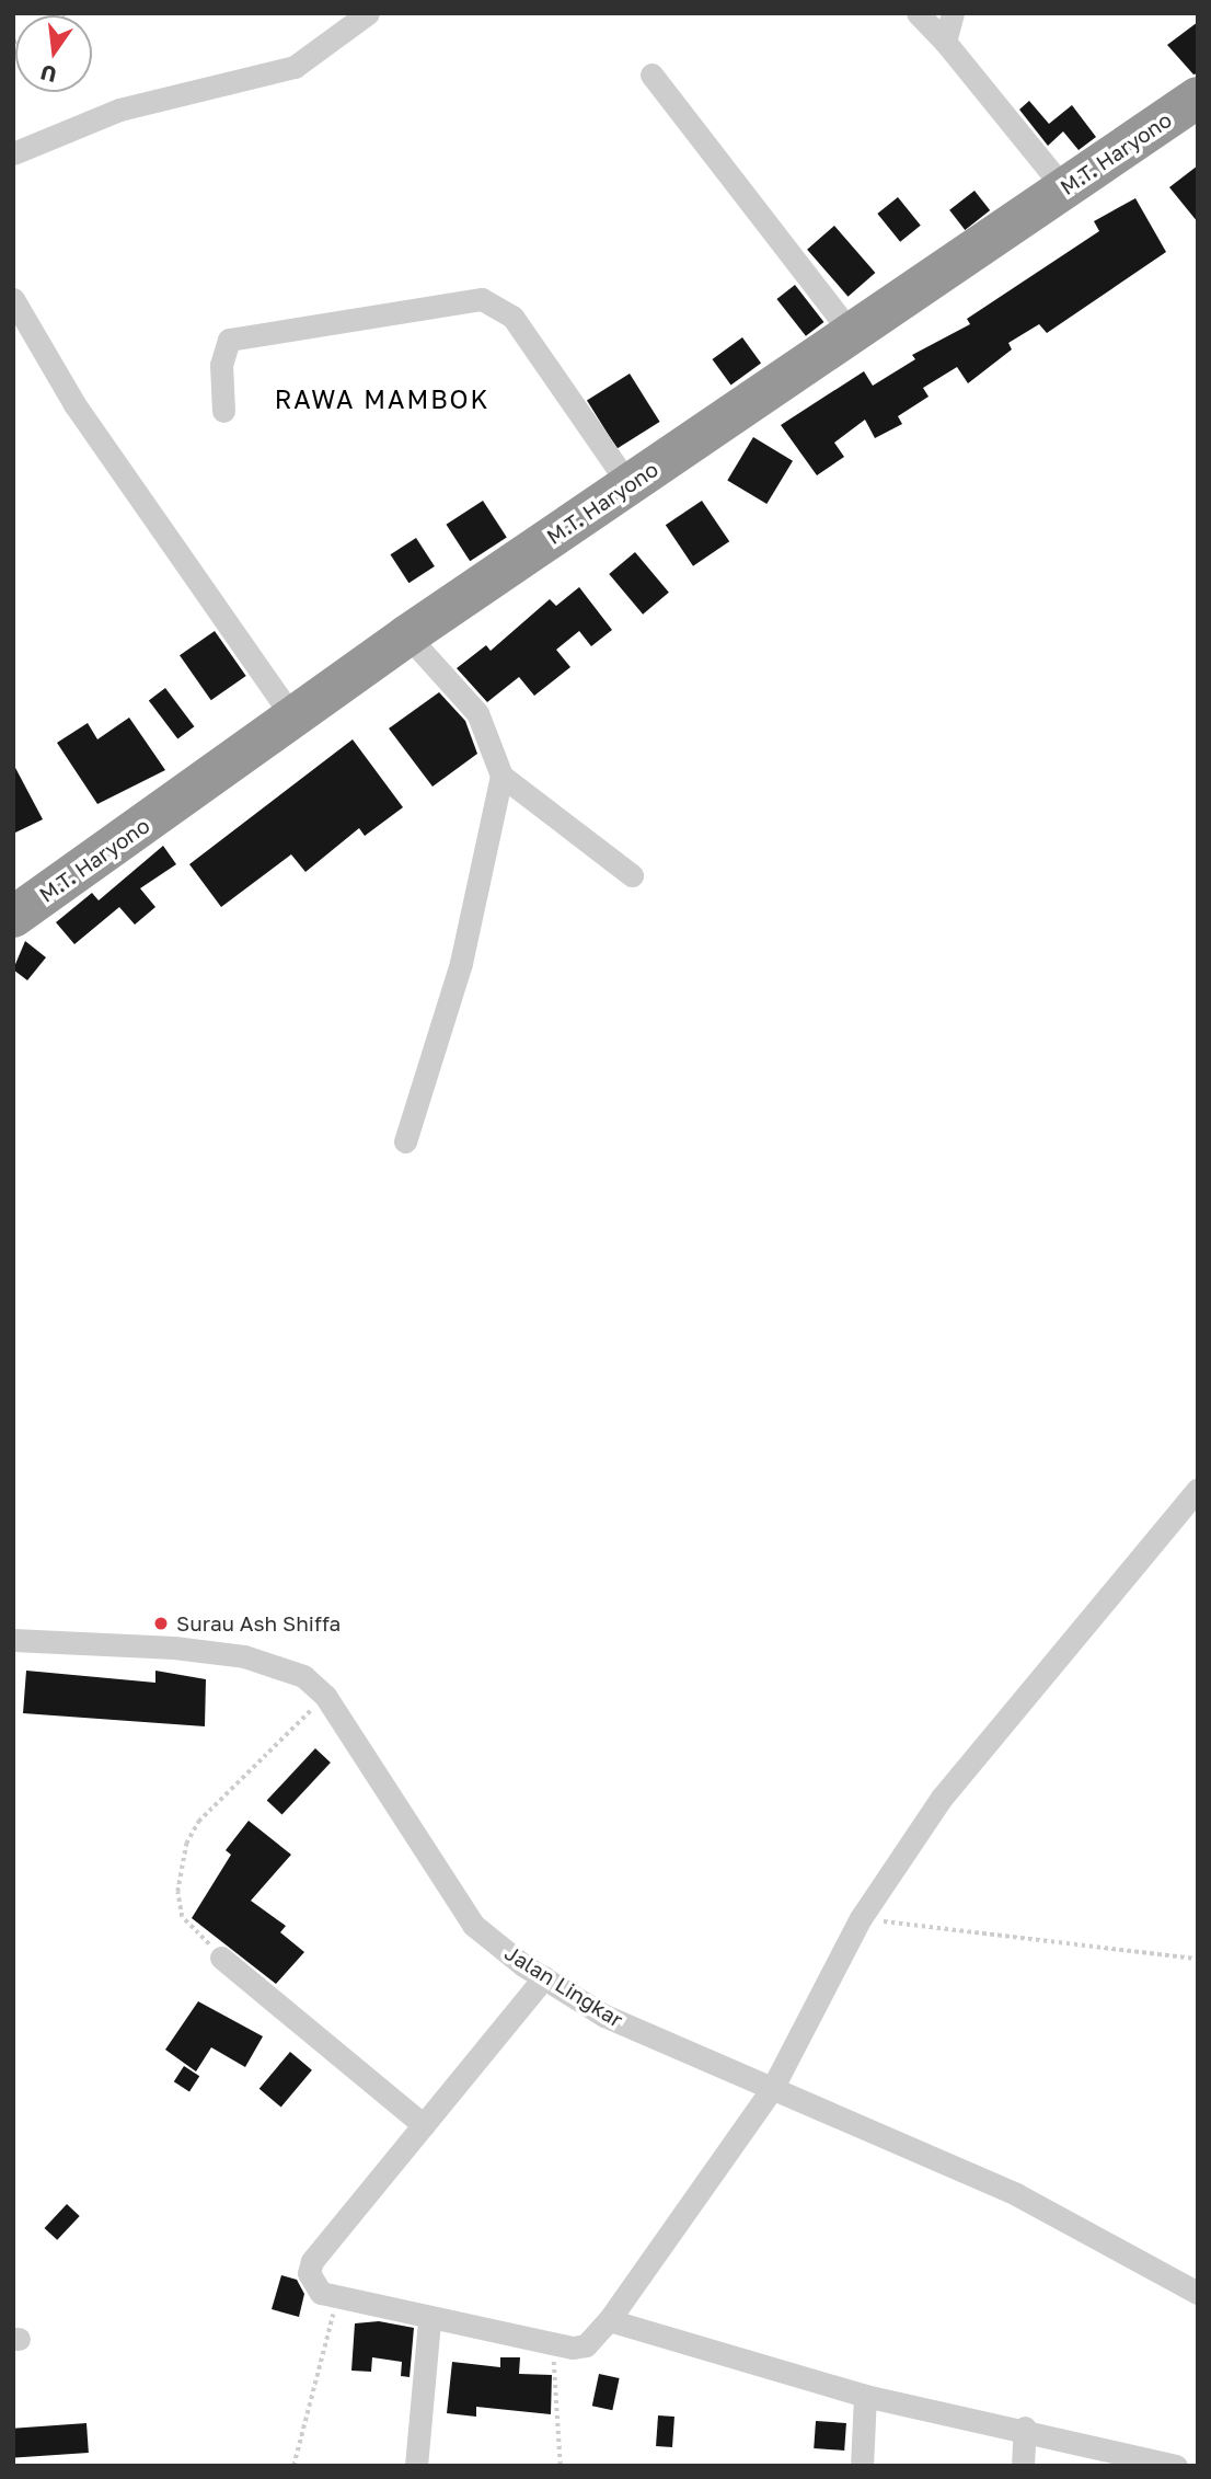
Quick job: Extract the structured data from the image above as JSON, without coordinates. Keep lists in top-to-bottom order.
{
  "streets": {
    "highway": ["M.T. Haryono"],
    "street": ["Jalan Lingkar"]
  },
  "districts": ["RAWA MAMBOK"],
  "places": ["Surau Ash Shiffa"],
  "north": "bottom"
}
